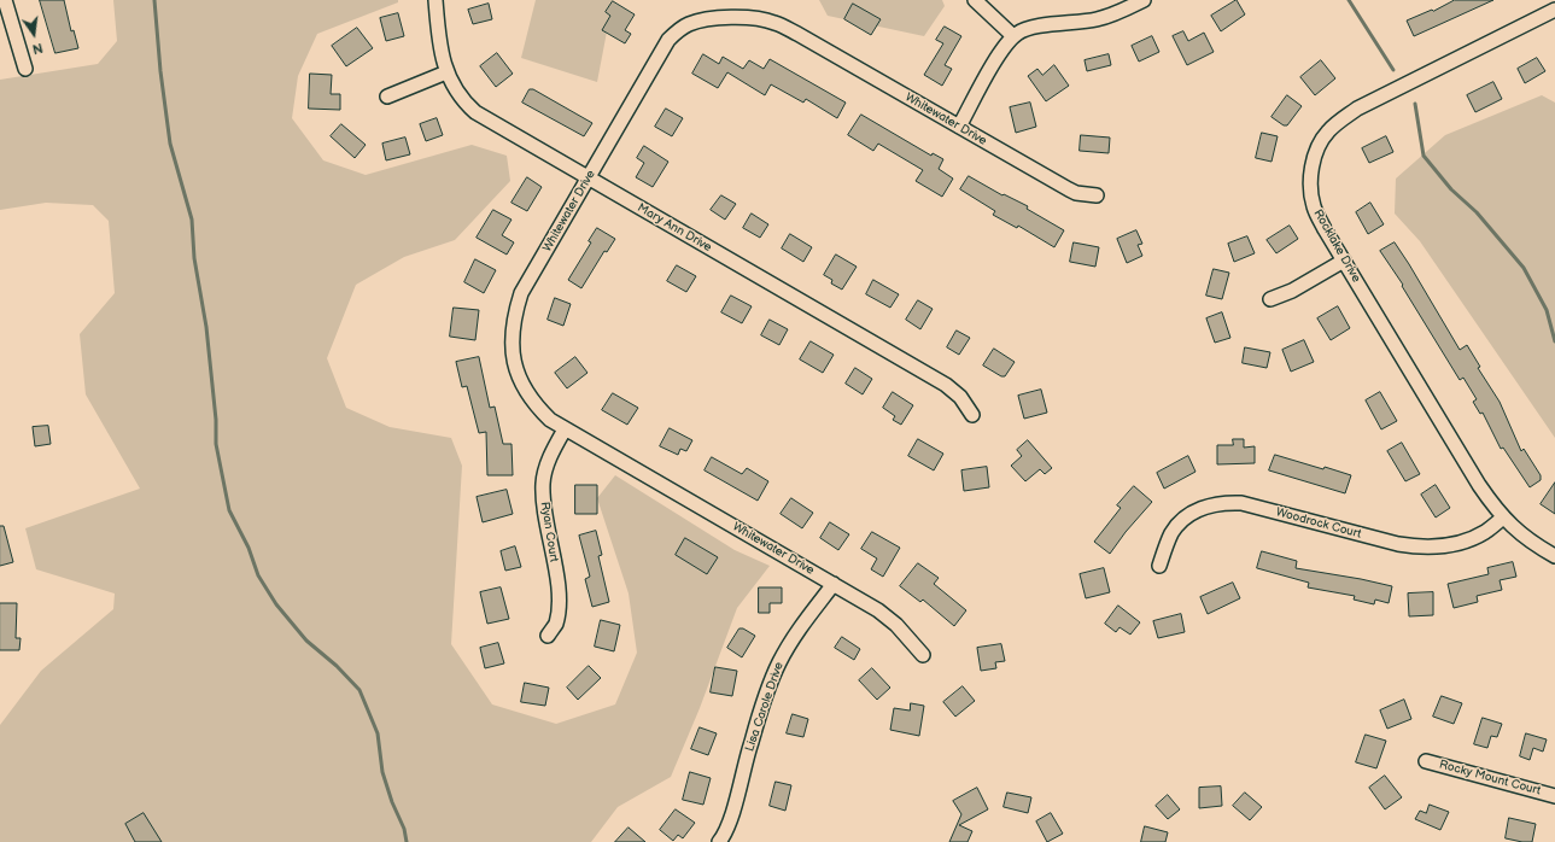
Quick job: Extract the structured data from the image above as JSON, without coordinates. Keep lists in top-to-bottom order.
{
  "streets": {
    "street": [
      "Whitewater Drive",
      "Mary Ann Drive",
      "Rocklake Drive",
      "Woodrock Court",
      "Ryan Court",
      "Lisa Carole Drive",
      "Rocky Mount Court"
    ]
  },
  "crossings": [
    ["Whitewater Drive", "Mary Ann Drive"],
    ["Whitewater Drive", "Ryan Court"],
    ["Whitewater Drive", "Lisa Carole Drive"],
    ["Rocklake Drive", "Woodrock Court"]
  ],
  "north": "bottom"
}
